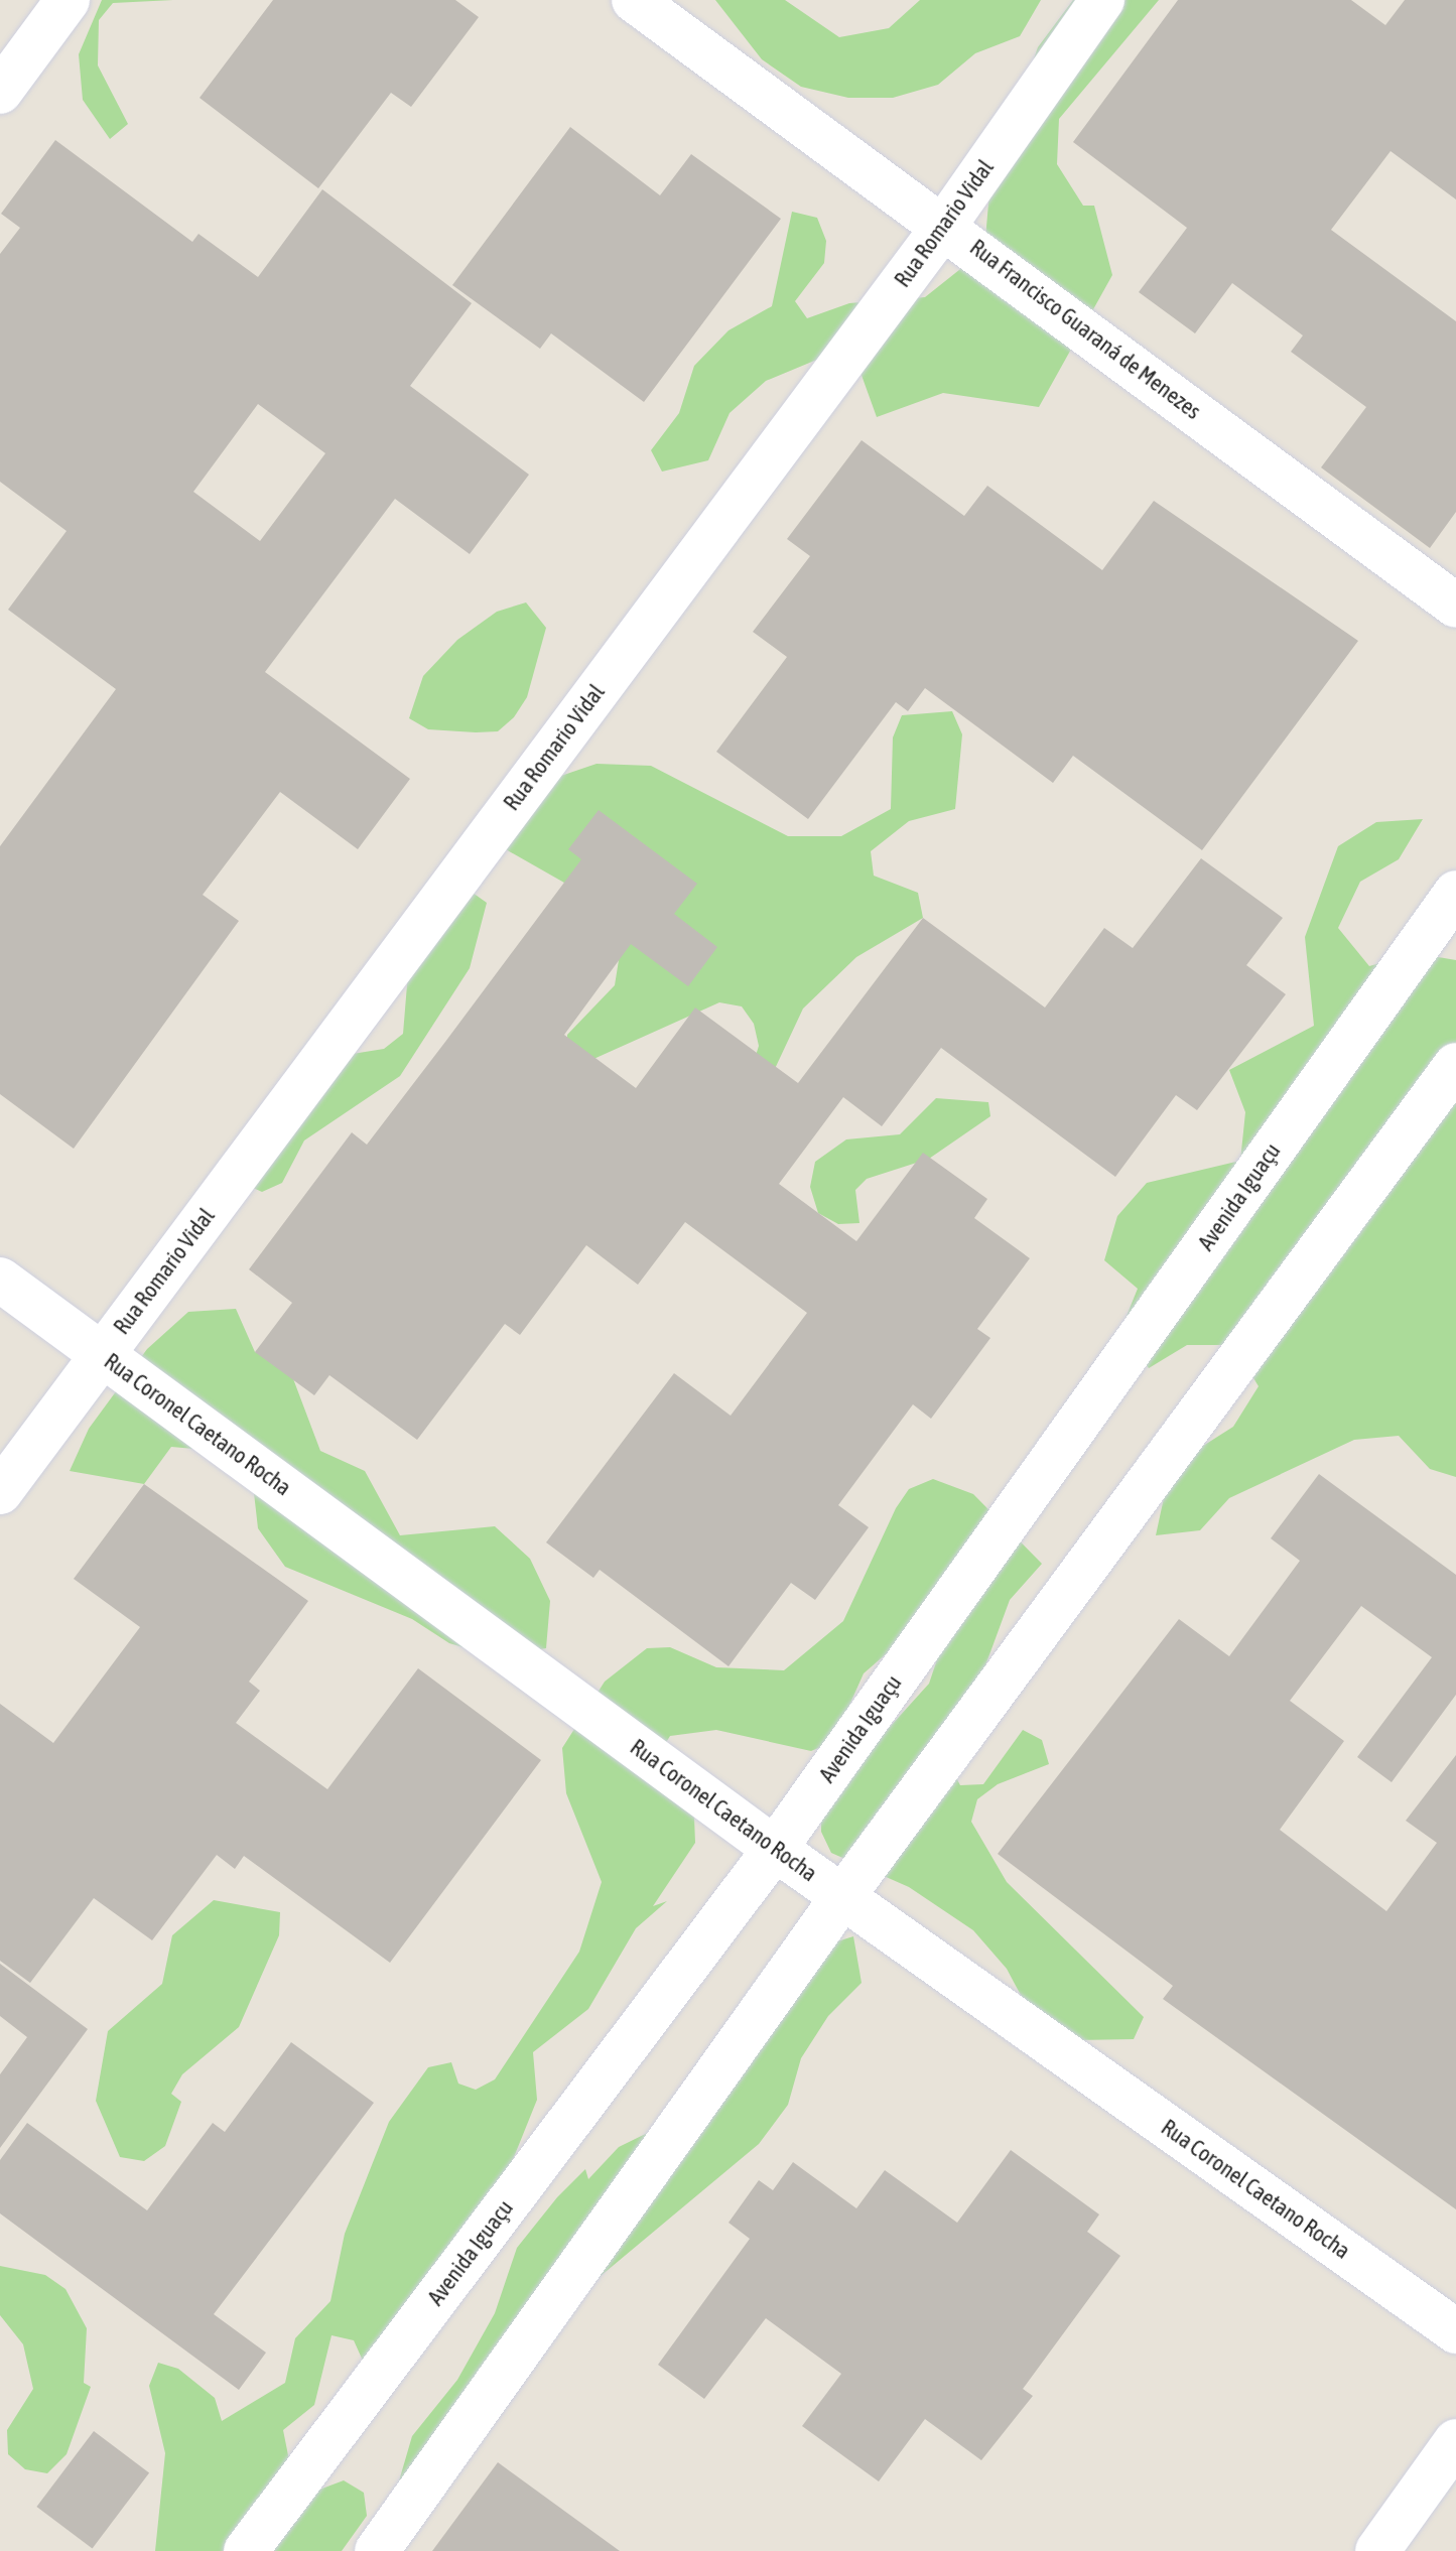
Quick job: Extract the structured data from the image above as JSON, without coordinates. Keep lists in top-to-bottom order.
{
  "streets": {
    "street": [
      "Rua Romario Vidal",
      "Rua Francisco Guaraná de Menezes",
      "Avenida Iguaçu",
      "Rua Coronel Caetano Rocha"
    ]
  },
  "crossings": [
    ["Rua Romario Vidal", "Rua Francisco Guaraná de Menezes"],
    ["Rua Romario Vidal", "Rua Coronel Caetano Rocha"],
    ["Avenida Iguaçu", "Rua Coronel Caetano Rocha"]
  ]
}
